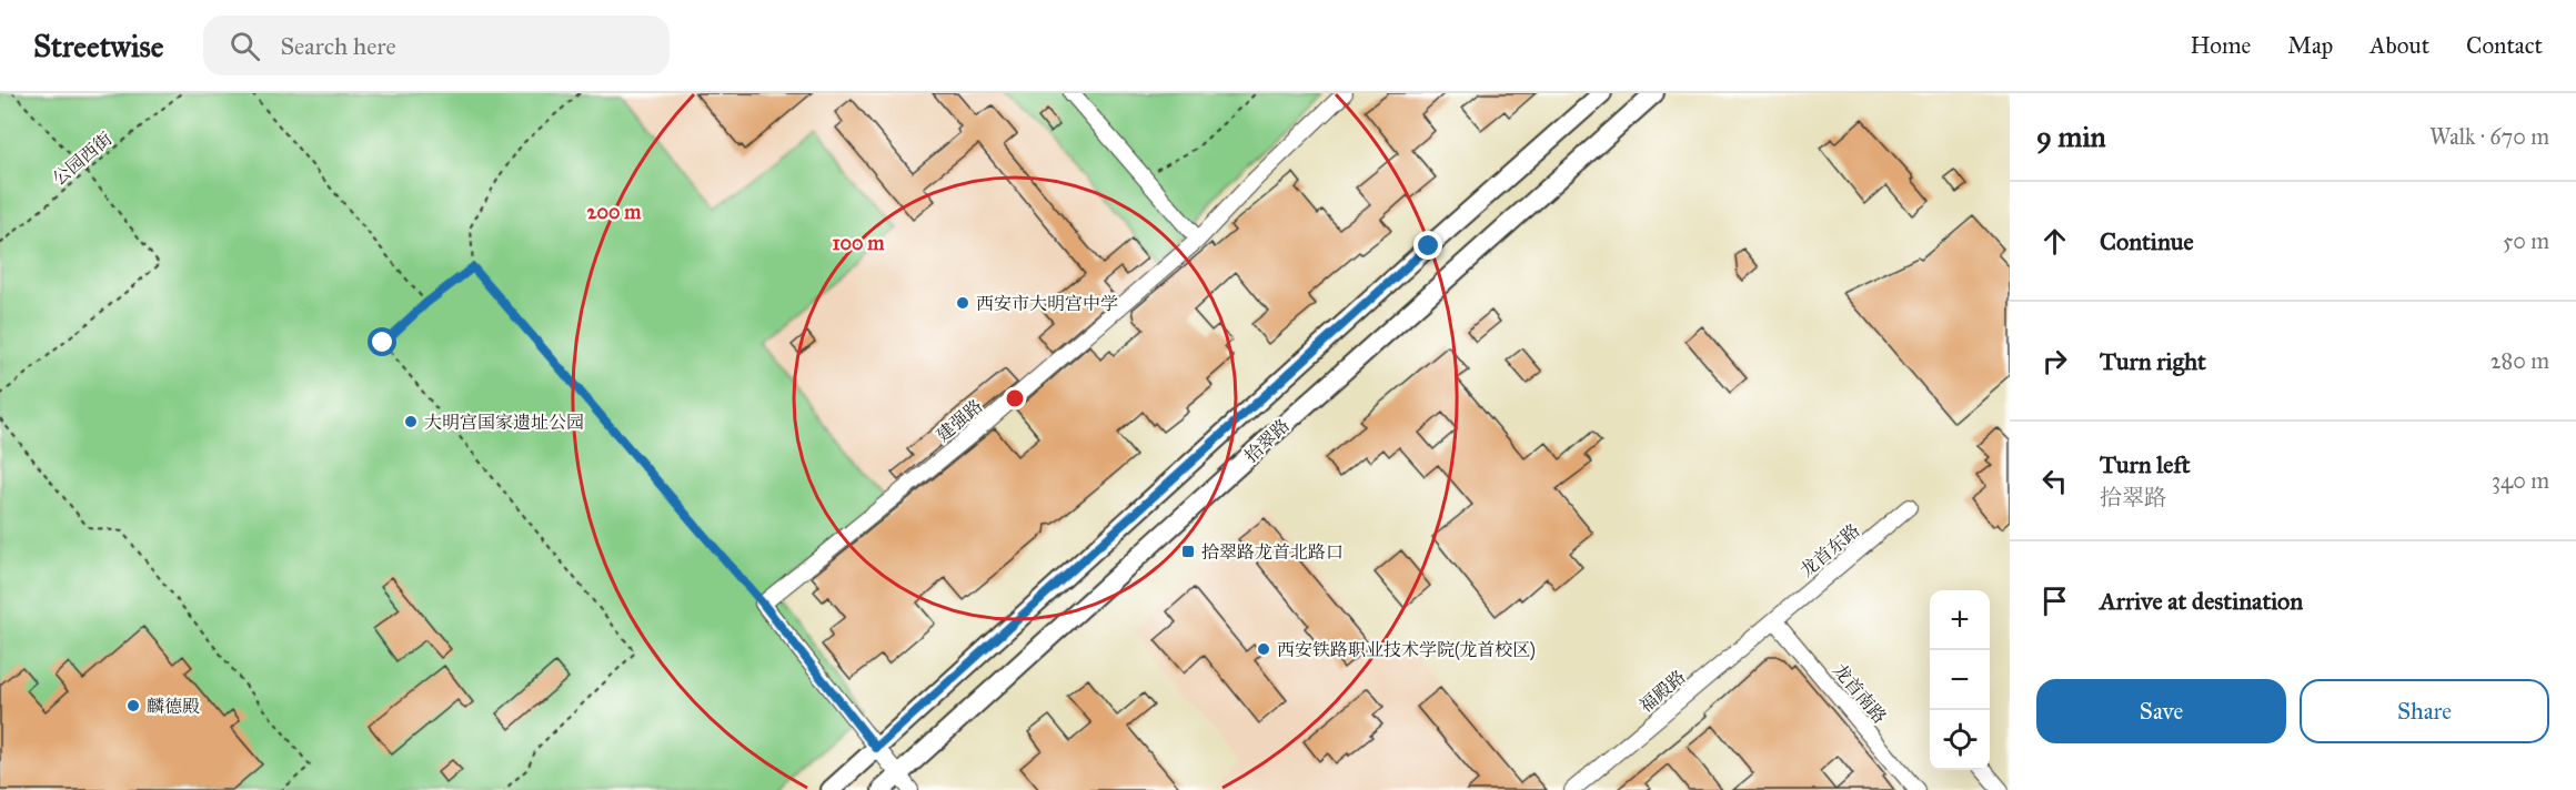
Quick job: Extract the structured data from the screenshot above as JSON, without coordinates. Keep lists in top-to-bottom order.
{
  "streets": {
    "main road": ["拾翠路"],
    "street": [
      "建强路",
      "龙首东路",
      "福殿路",
      "龙首南路"
    ],
    "path": ["公园西街"]
  },
  "crossings": [
    ["龙首东路", "福殿路"],
    ["龙首东路", "龙首南路"],
    ["福殿路", "龙首南路"]
  ],
  "places": {
    "other": [
      "西安市大明宫中学",
      "大明宫国家遗址公园",
      "西安铁路职业技术学院(龙首校区)",
      "麟德殿"
    ],
    "transit": ["拾翠路龙首北路口"]
  },
  "page": {
    "header": "Streetwise",
    "search": "Search here",
    "nav": [
      "Home",
      "Map",
      "About",
      "Contact"
    ],
    "heading": ["9 min", "Walk · 670 m"],
    "list": [
      ["Continue", "50 m"],
      ["Turn right", "280 m"],
      ["Turn left", "拾翠路", "340 m"],
      "Arrive at destination"
    ],
    "map_buttons": ["+", "−"],
    "buttons": ["Save", "Share"]
  },
  "rings": ["200 m", "100 m"]
}
